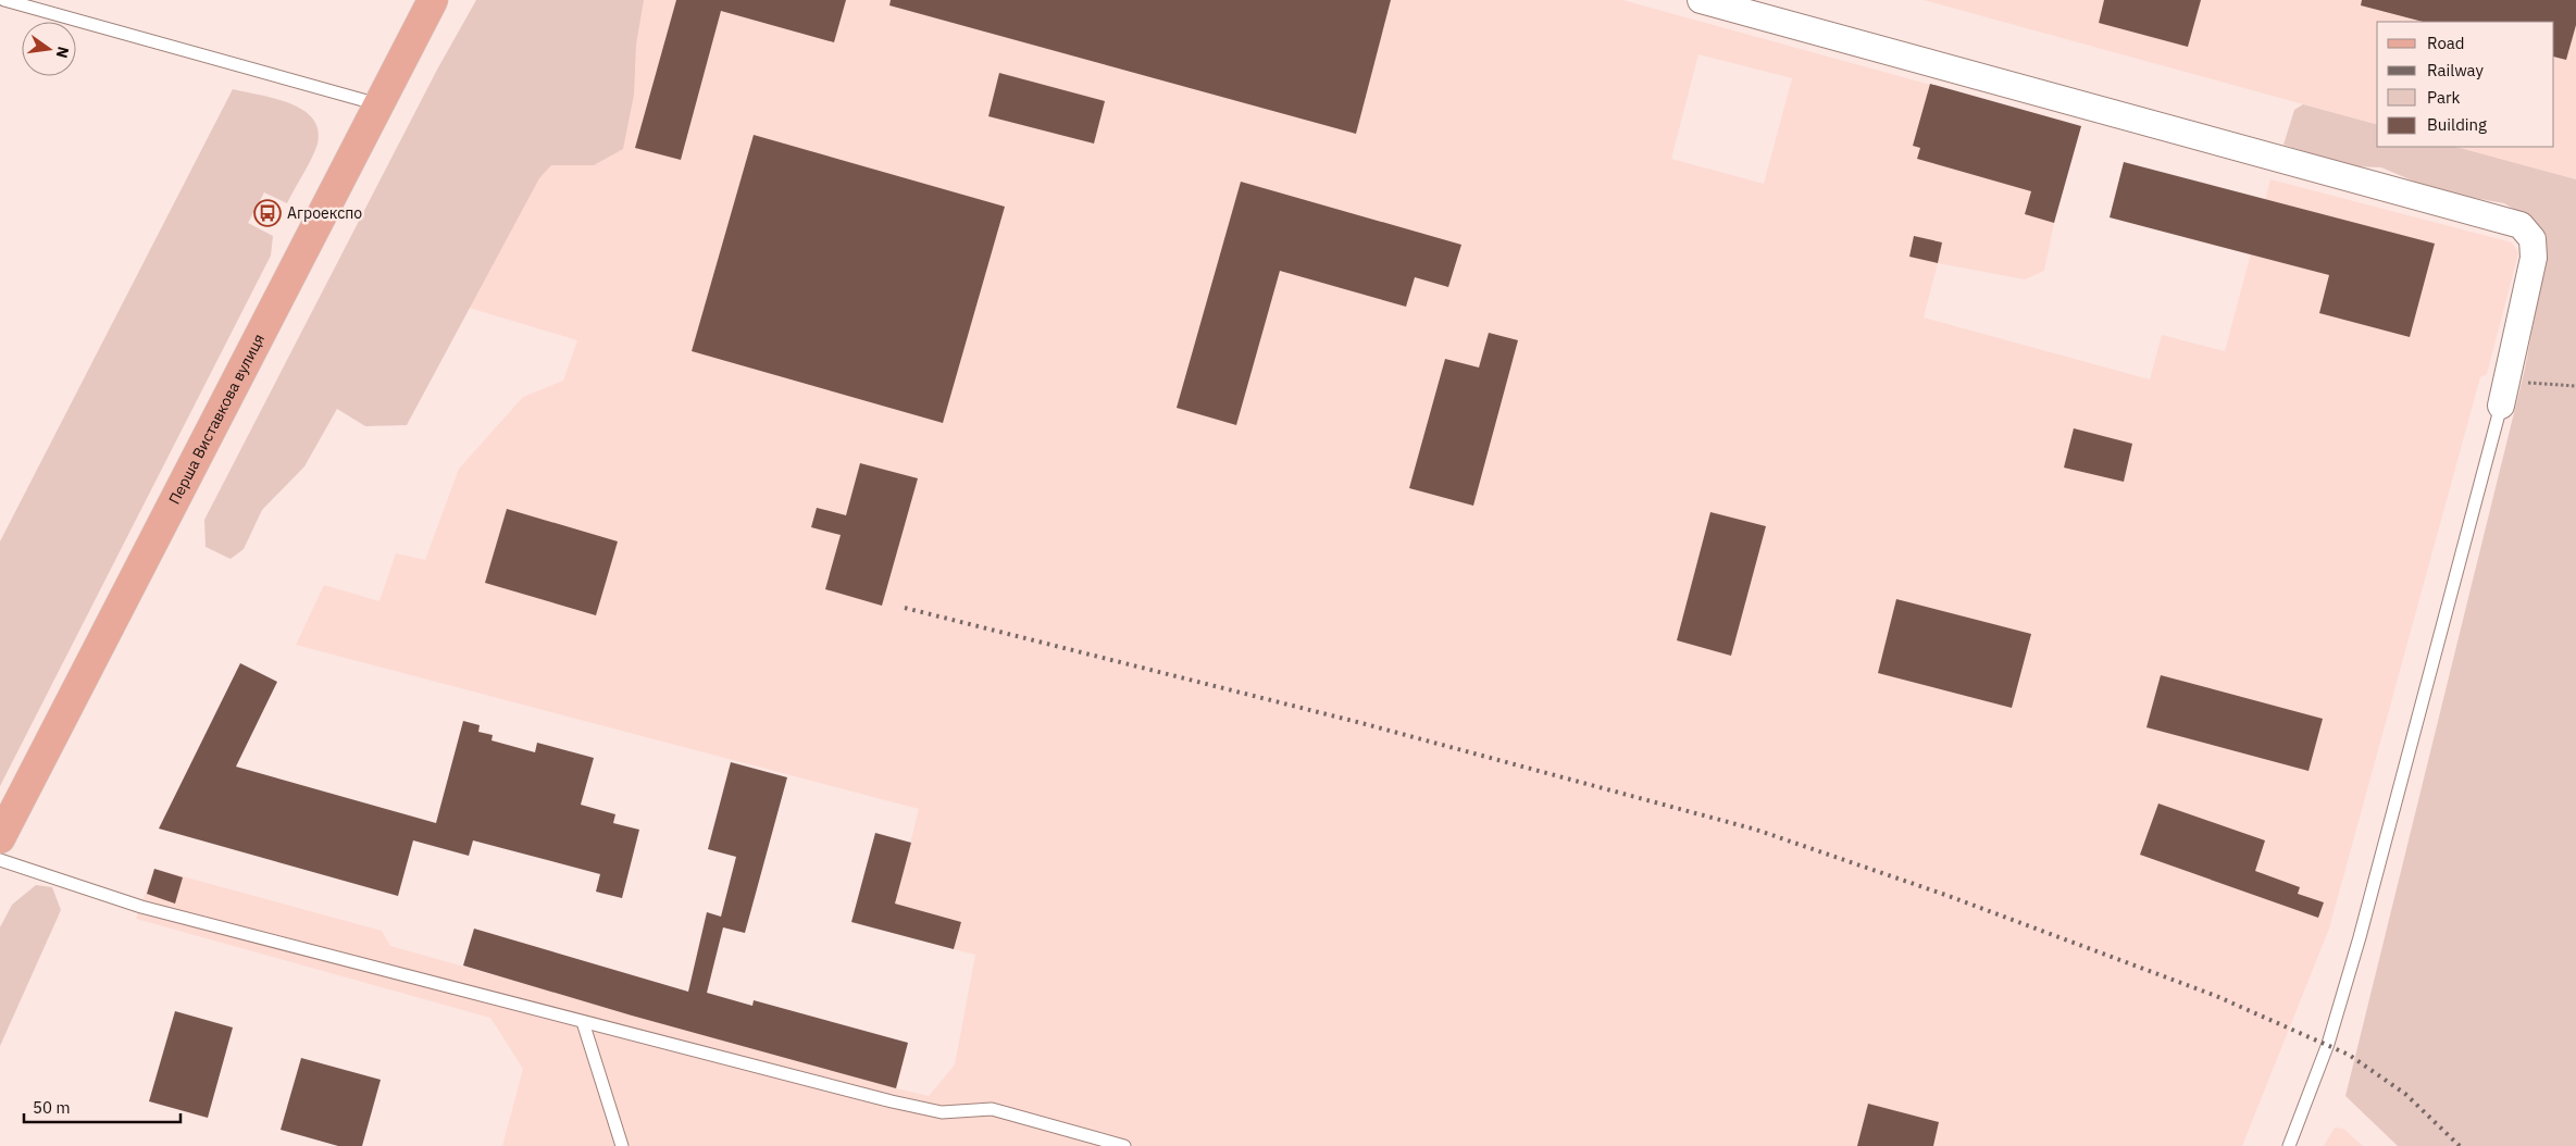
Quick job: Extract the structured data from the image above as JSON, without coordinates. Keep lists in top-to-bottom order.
{
  "streets": {
    "main road": ["Перша Виставкова вулиця"]
  },
  "places": {
    "bus stop": ["Агроекспо"]
  },
  "legend": [
    "Road",
    "Railway",
    "Park",
    "Building"
  ],
  "scale_bar": "50 m",
  "north": "right"
}
